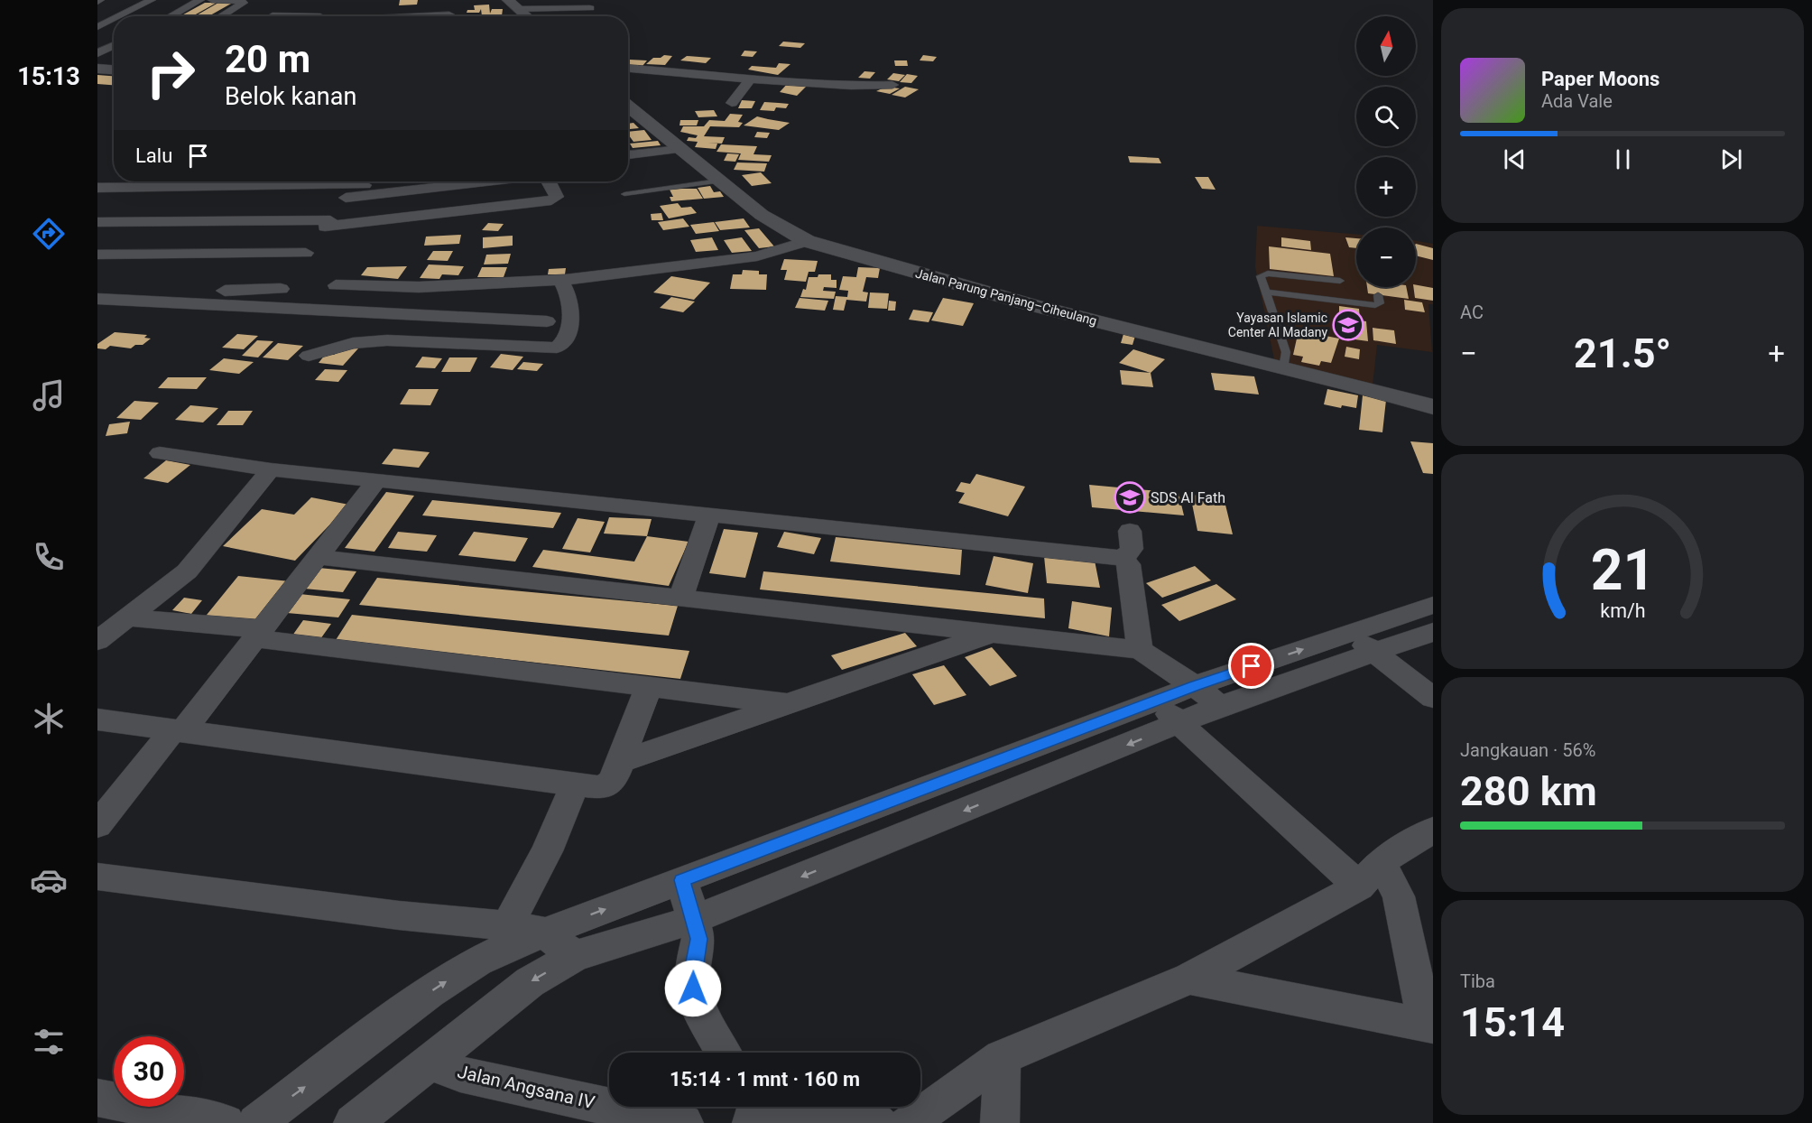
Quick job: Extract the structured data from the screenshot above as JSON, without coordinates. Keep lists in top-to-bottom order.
{
  "streets": {
    "street": ["Jalan Parung Panjang–Ciheulang", "Jalan Angsana IV"]
  },
  "places": {
    "school or university": ["Yayasan Islamic Center Al Madany", "SDS Al Fath"]
  },
  "north": "top",
  "page": {
    "tabs": "15:13",
    "map_buttons": ["+", "−"],
    "turn": ["20 m", "Belok kanan"],
    "song": ["Paper Moons", "Ada Vale"],
    "then": "Lalu",
    "tile": [
      "AC",
      ["Jangkauan · 56%", "280 km"],
      ["Tiba", "15:14"]
    ],
    "heat": ["−", "21.5°", "+"],
    "limit": "30",
    "trip": "15:14 · 1 mnt · 160 m",
    "gauge": ["21", "km/h"]
  }
}
